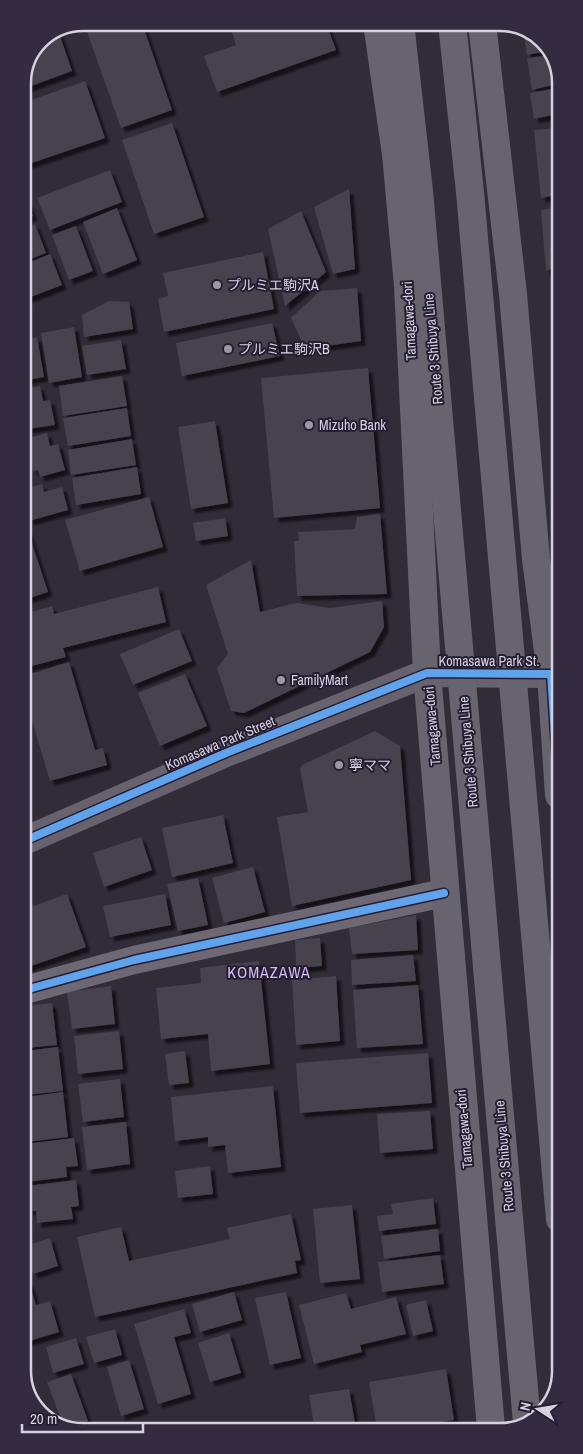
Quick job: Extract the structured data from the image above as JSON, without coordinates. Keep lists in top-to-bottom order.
{
  "streets": {
    "highway": ["Tamagawa-dori", "Route 3 Shibuya Line"],
    "street": ["Komasawa Park St.", "Komasawa Park Street"]
  },
  "crossings": [
    ["Tamagawa-dori", "Komasawa Park St."],
    ["Tamagawa-dori", "Komasawa Park Street"],
    ["Komasawa Park St.", "Komasawa Park Street"]
  ],
  "districts": ["KOMAZAWA"],
  "places": [
    "プルミエ駒沢A",
    "プルミエ駒沢B",
    "Mizuho Bank",
    "FamilyMart",
    "寧ママ"
  ],
  "scale_bar": "20 m",
  "north": "left"
}
